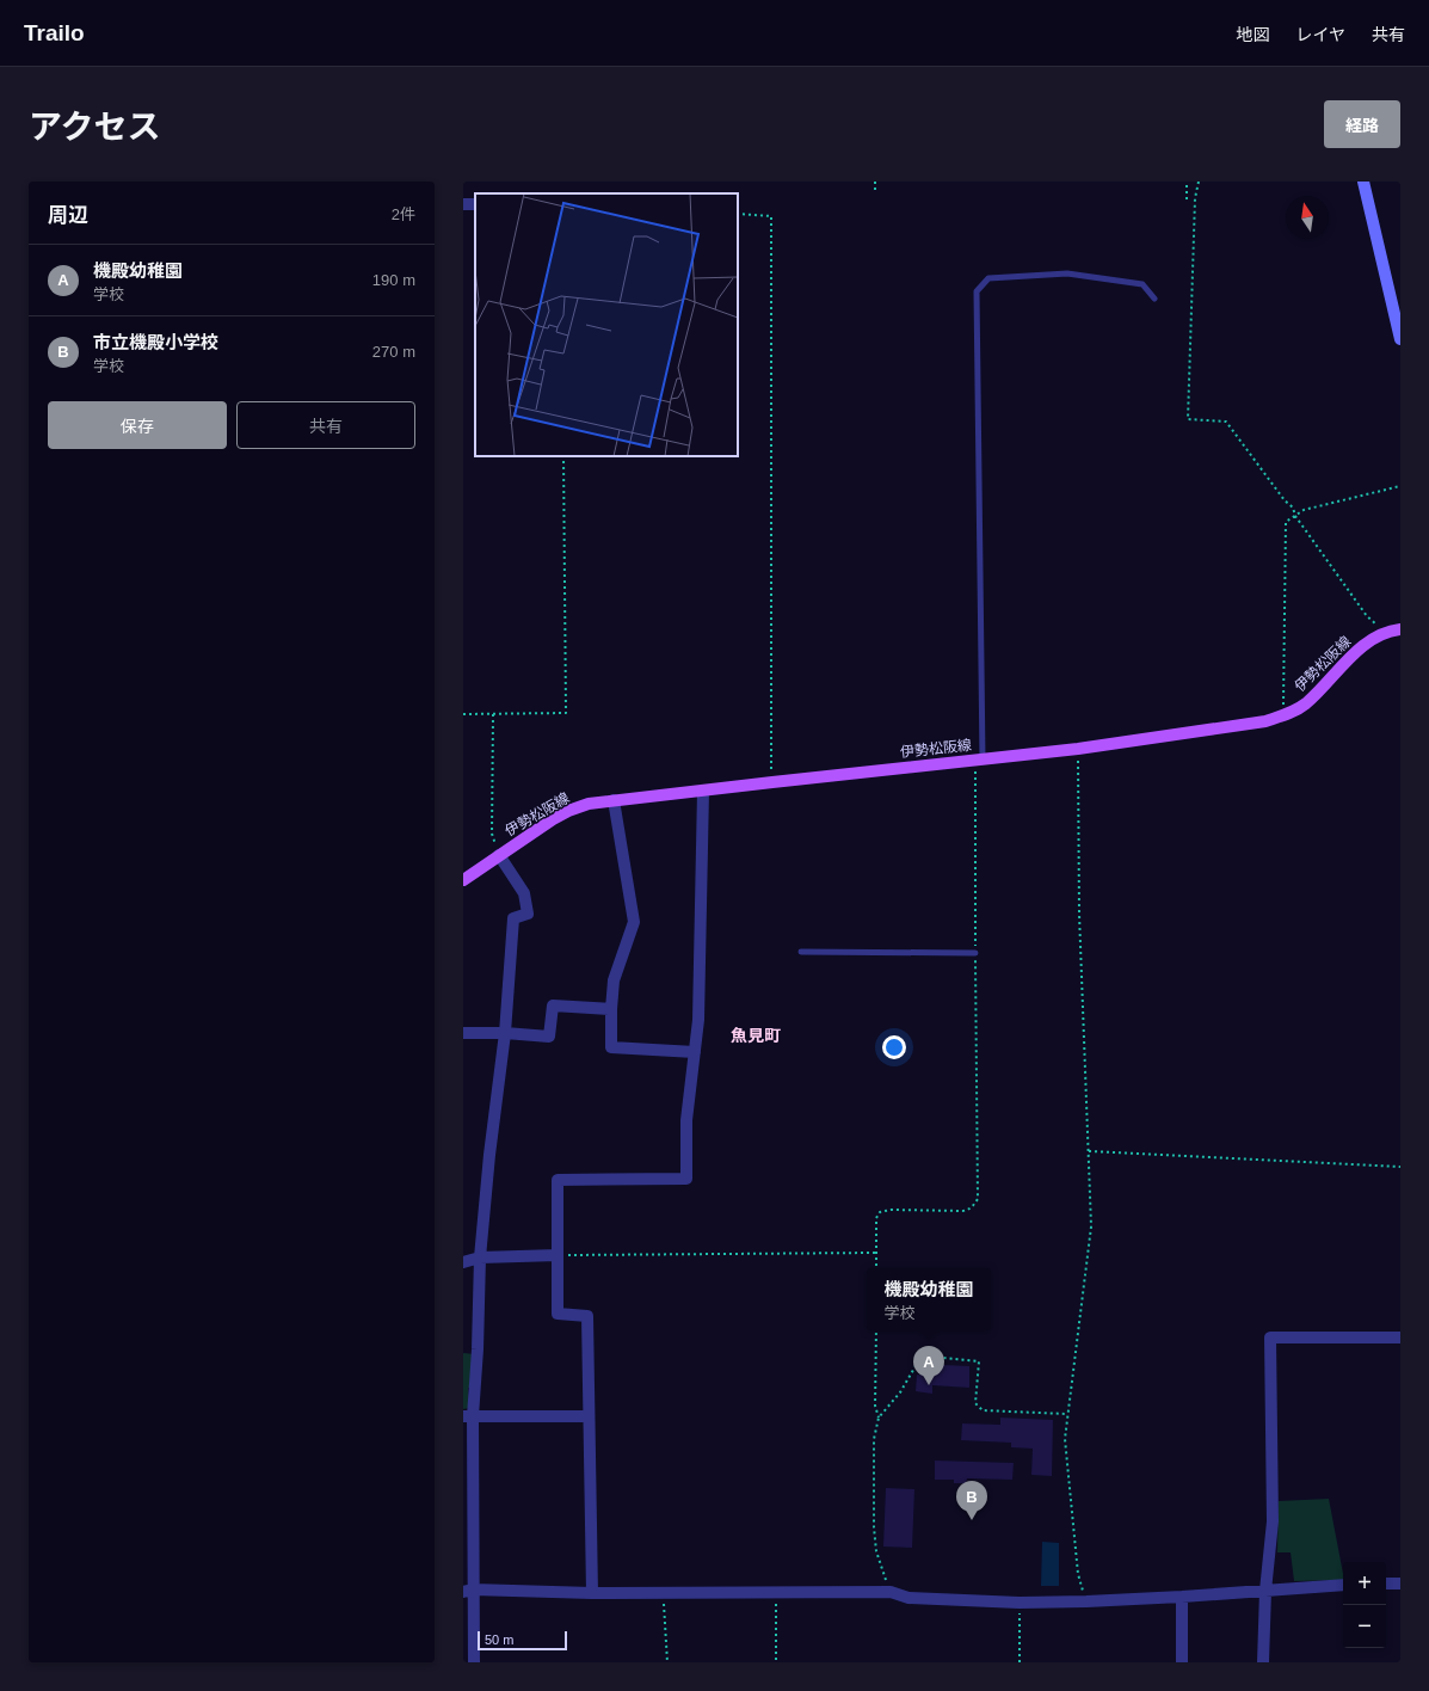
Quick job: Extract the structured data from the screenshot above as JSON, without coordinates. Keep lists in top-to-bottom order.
{
  "streets": {
    "main road": ["伊勢松阪線"]
  },
  "districts": ["魚見町"],
  "scale_bar": "50 m",
  "north": "top",
  "page": {
    "header": "Trailo",
    "nav": ["地図", "レイヤ", "共有"],
    "title": "アクセス",
    "buttons": [
      "経路",
      ["保存", "共有"]
    ],
    "heading": ["周辺", "2件"],
    "list": [
      {
        "mark": "A",
        "name": "機殿幼稚園",
        "note": "学校",
        "value": "190 m"
      },
      {
        "mark": "B",
        "name": "市立機殿小学校",
        "note": "学校",
        "value": "270 m"
      }
    ],
    "popup": ["機殿幼稚園", "学校"],
    "pins": ["A", "B"],
    "map_buttons": ["+", "−"],
    "scale": "50 m"
  }
}
